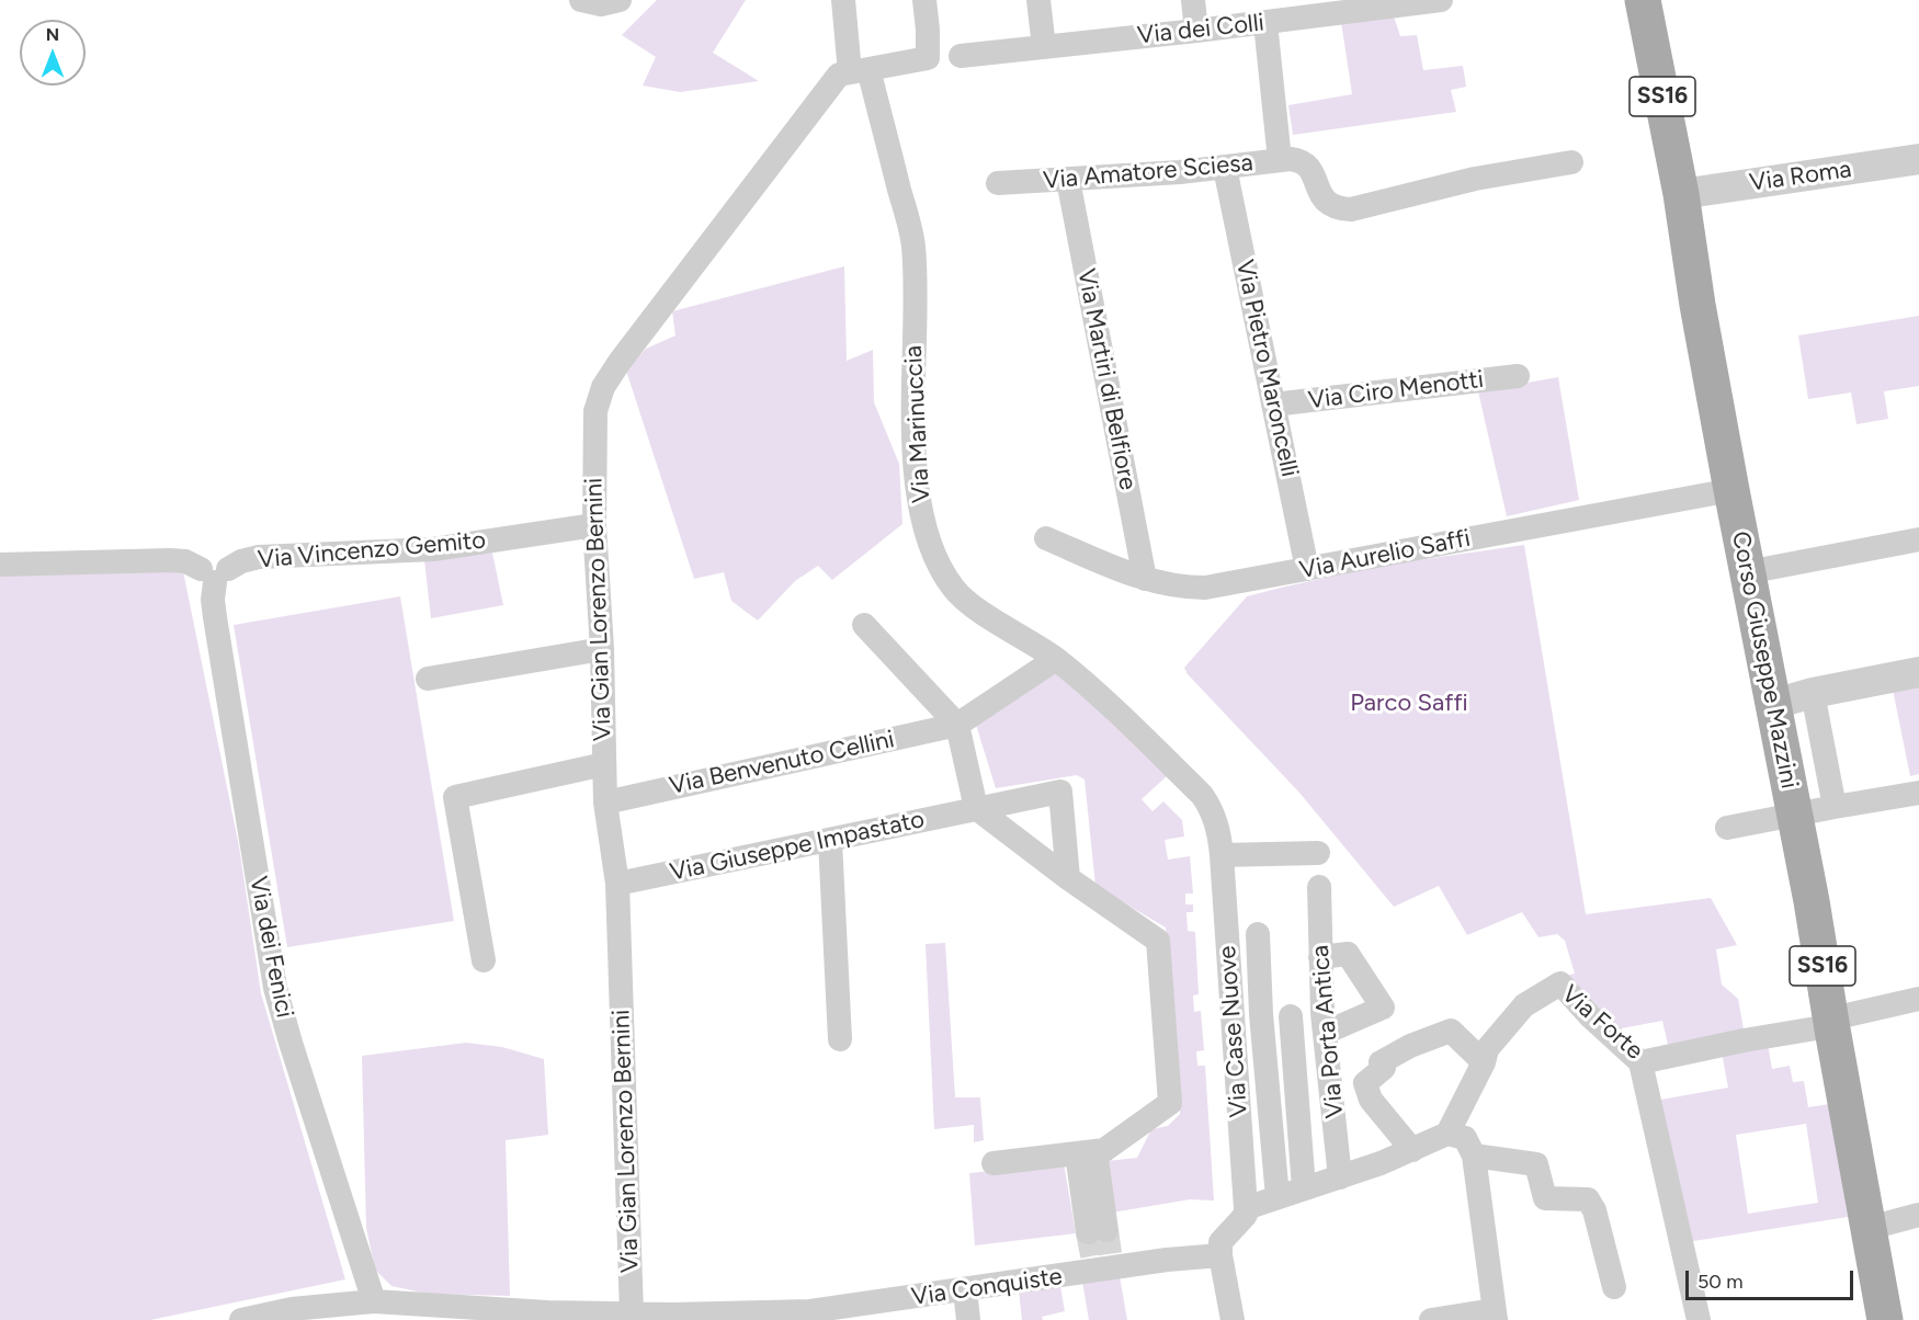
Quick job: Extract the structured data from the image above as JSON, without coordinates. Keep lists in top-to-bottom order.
{
  "streets": {
    "main road": ["SS16", "Corso Giuseppe Mazzini"],
    "street": [
      "Via dei Colli",
      "Via Amatore Sciesa",
      "Via Roma",
      "Via Pietro Maroncelli",
      "Via Martiri di Belfiore",
      "Via Ciro Menotti",
      "Via Marinuccia",
      "Via Vincenzo Gemito",
      "Via Aurelio Saffi",
      "Via Gian Lorenzo Bernini",
      "Via Benvenuto Cellini",
      "Via Giuseppe Impastato",
      "Via dei Fenici",
      "Via Forte",
      "Via Case Nuove",
      "Via Porta Antica",
      "Via Conquiste"
    ]
  },
  "crossings": [
    ["Via dei Colli", "Via Amatore Sciesa"],
    ["Via Amatore Sciesa", "Via Pietro Maroncelli"],
    ["Via Amatore Sciesa", "Via Martiri di Belfiore"],
    ["Via Roma", "Corso Giuseppe Mazzini"],
    ["Via Pietro Maroncelli", "Via Ciro Menotti"],
    ["Via Pietro Maroncelli", "Via Aurelio Saffi"],
    ["Via Martiri di Belfiore", "Via Aurelio Saffi"],
    ["Via Marinuccia", "Via Gian Lorenzo Bernini"],
    ["Via Marinuccia", "Via Benvenuto Cellini"],
    ["Via Marinuccia", "Via Case Nuove"],
    ["Via Vincenzo Gemito", "Via Gian Lorenzo Bernini"],
    ["Via Vincenzo Gemito", "Via dei Fenici"],
    ["Via Aurelio Saffi", "Corso Giuseppe Mazzini"],
    ["Via Gian Lorenzo Bernini", "Via Benvenuto Cellini"],
    ["Via Gian Lorenzo Bernini", "Via Giuseppe Impastato"],
    ["Via Gian Lorenzo Bernini", "Via Conquiste"],
    ["Corso Giuseppe Mazzini", "Via Forte"],
    ["Via dei Fenici", "Via Conquiste"]
  ],
  "parks": ["Parco Saffi"],
  "scale_bar": "50 m",
  "north": "top"
}
